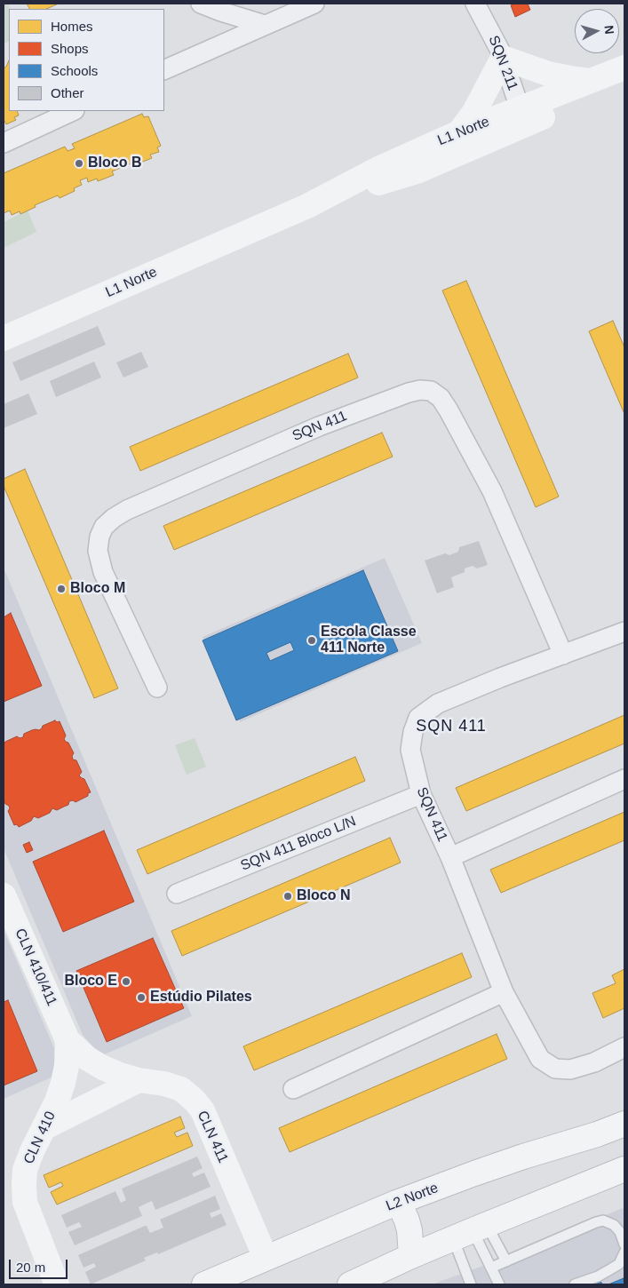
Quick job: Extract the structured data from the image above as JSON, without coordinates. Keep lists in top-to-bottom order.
{
  "streets": {
    "street": [
      "SQN 211",
      "L1 Norte",
      "SQN 411",
      "SQN 411 Bloco L/N",
      "CLN 410/411",
      "CLN 411",
      "CLN 410",
      "L2 Norte"
    ]
  },
  "crossings": [
    ["SQN 211", "L1 Norte"],
    ["SQN 411", "SQN 411 Bloco L/N"],
    ["CLN 410/411", "CLN 411"],
    ["CLN 410/411", "CLN 410"],
    ["CLN 411", "CLN 410"],
    ["CLN 411", "L2 Norte"]
  ],
  "districts": ["SQN 411"],
  "places": [
    "Bloco B",
    "Bloco M",
    "Escola Classe 411 Norte",
    "Bloco N",
    "Bloco E",
    "Estúdio Pilates"
  ],
  "legend": [
    "Homes",
    "Shops",
    "Schools",
    "Other"
  ],
  "scale_bar": "20 m",
  "north": "right"
}
